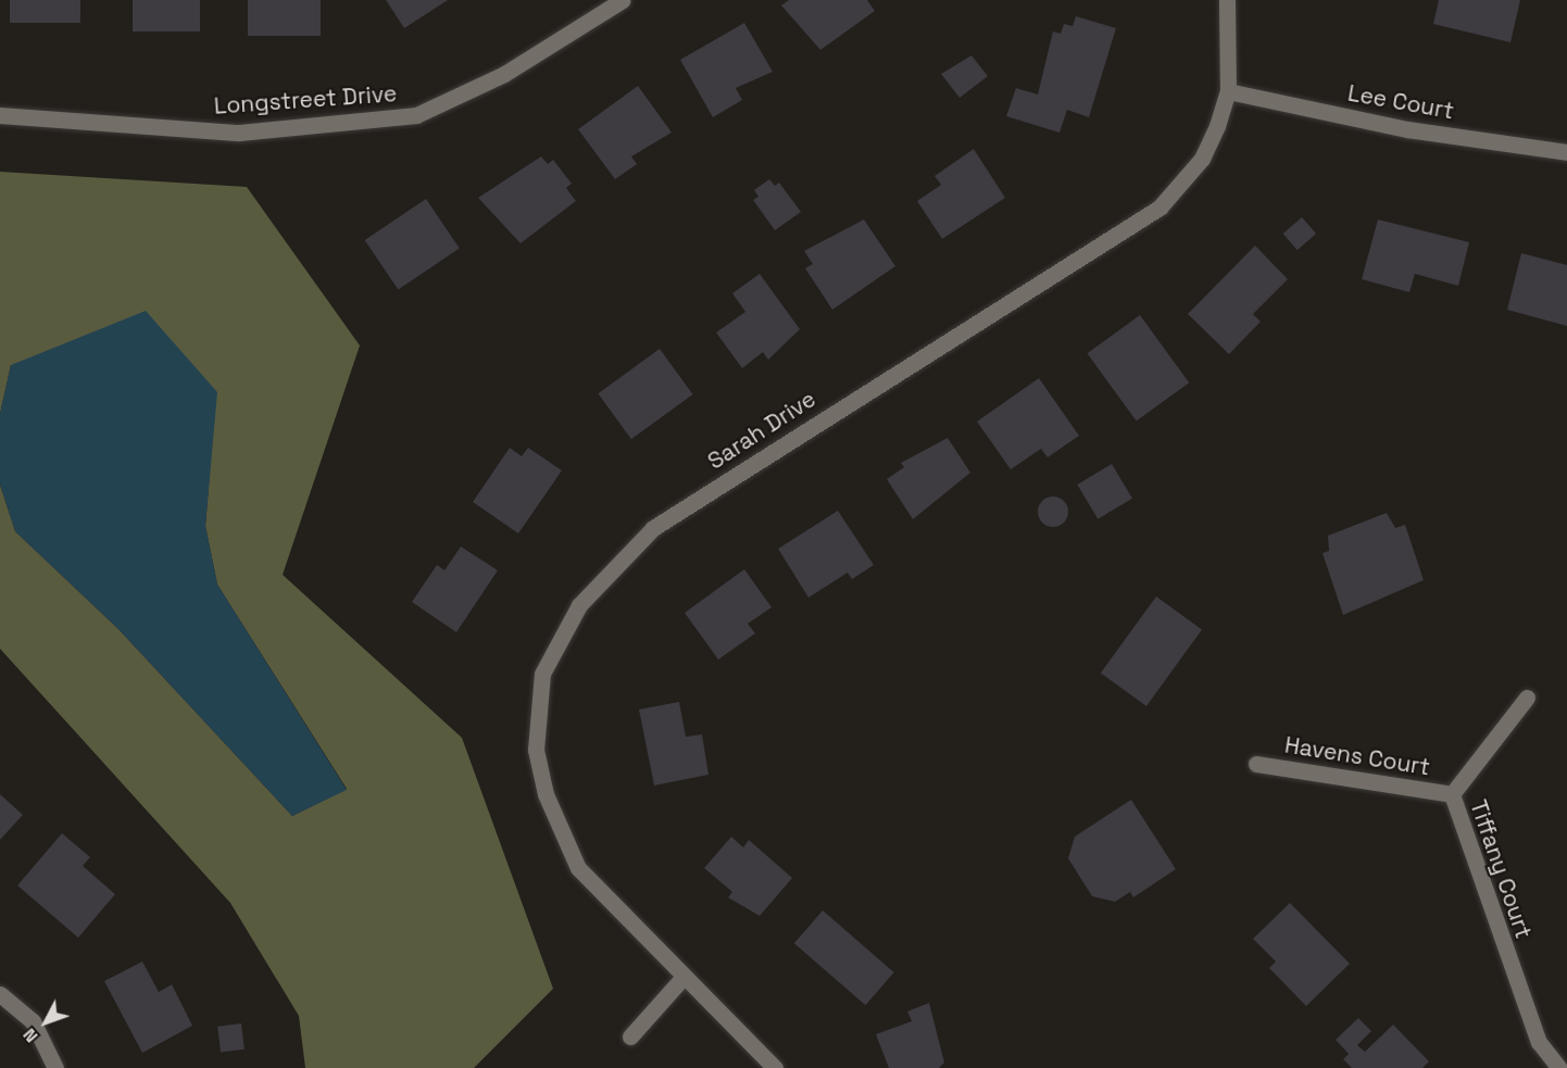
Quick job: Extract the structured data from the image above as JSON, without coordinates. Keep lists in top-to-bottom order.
{
  "streets": {
    "street": [
      "Longstreet Drive",
      "Lee Court",
      "Sarah Drive",
      "Havens Court",
      "Tiffany Court"
    ]
  },
  "crossings": [
    ["Lee Court", "Sarah Drive"],
    ["Havens Court", "Tiffany Court"]
  ],
  "north": "bottom left"
}
